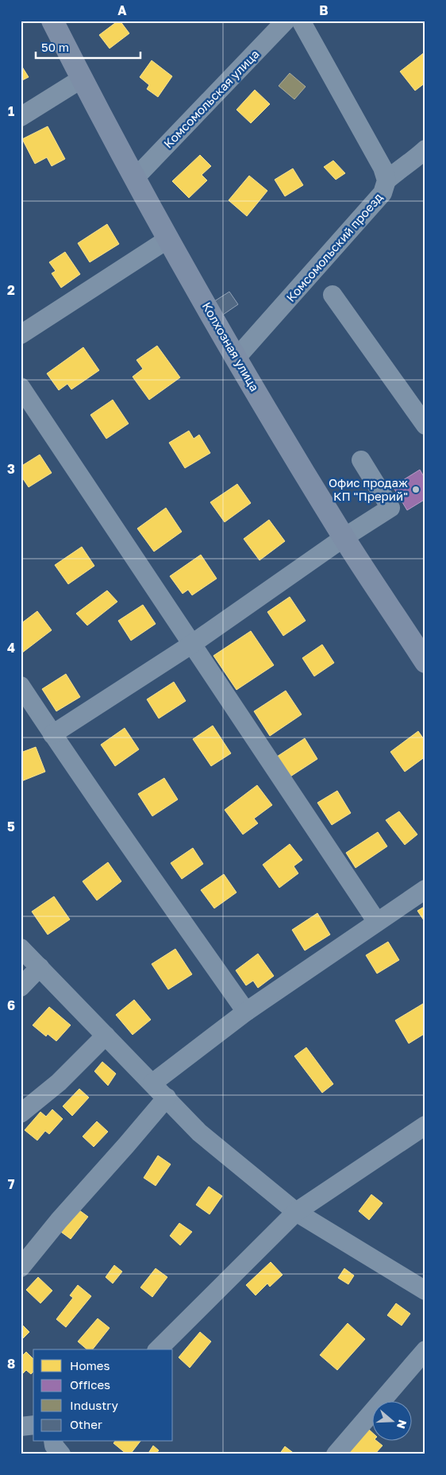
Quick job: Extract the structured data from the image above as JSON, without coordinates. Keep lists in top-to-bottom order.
{
  "streets": {
    "main road": ["Колхозная улица"],
    "street": ["Комсомольская улица", "Комсомольский проезд"]
  },
  "crossings": [
    ["Комсомольская улица", "Колхозная улица"],
    ["Комсомольский проезд", "Колхозная улица"]
  ],
  "places": ["Офис продаж КП \"Прерий\""],
  "legend": [
    "Homes",
    "Offices",
    "Industry",
    "Other"
  ],
  "scale_bar": "50 m",
  "north": "right",
  "grid": {
    "columns": ["A", "B"],
    "rows": [
      "1",
      "2",
      "3",
      "4",
      "5",
      "6",
      "7",
      "8"
    ]
  }
}
